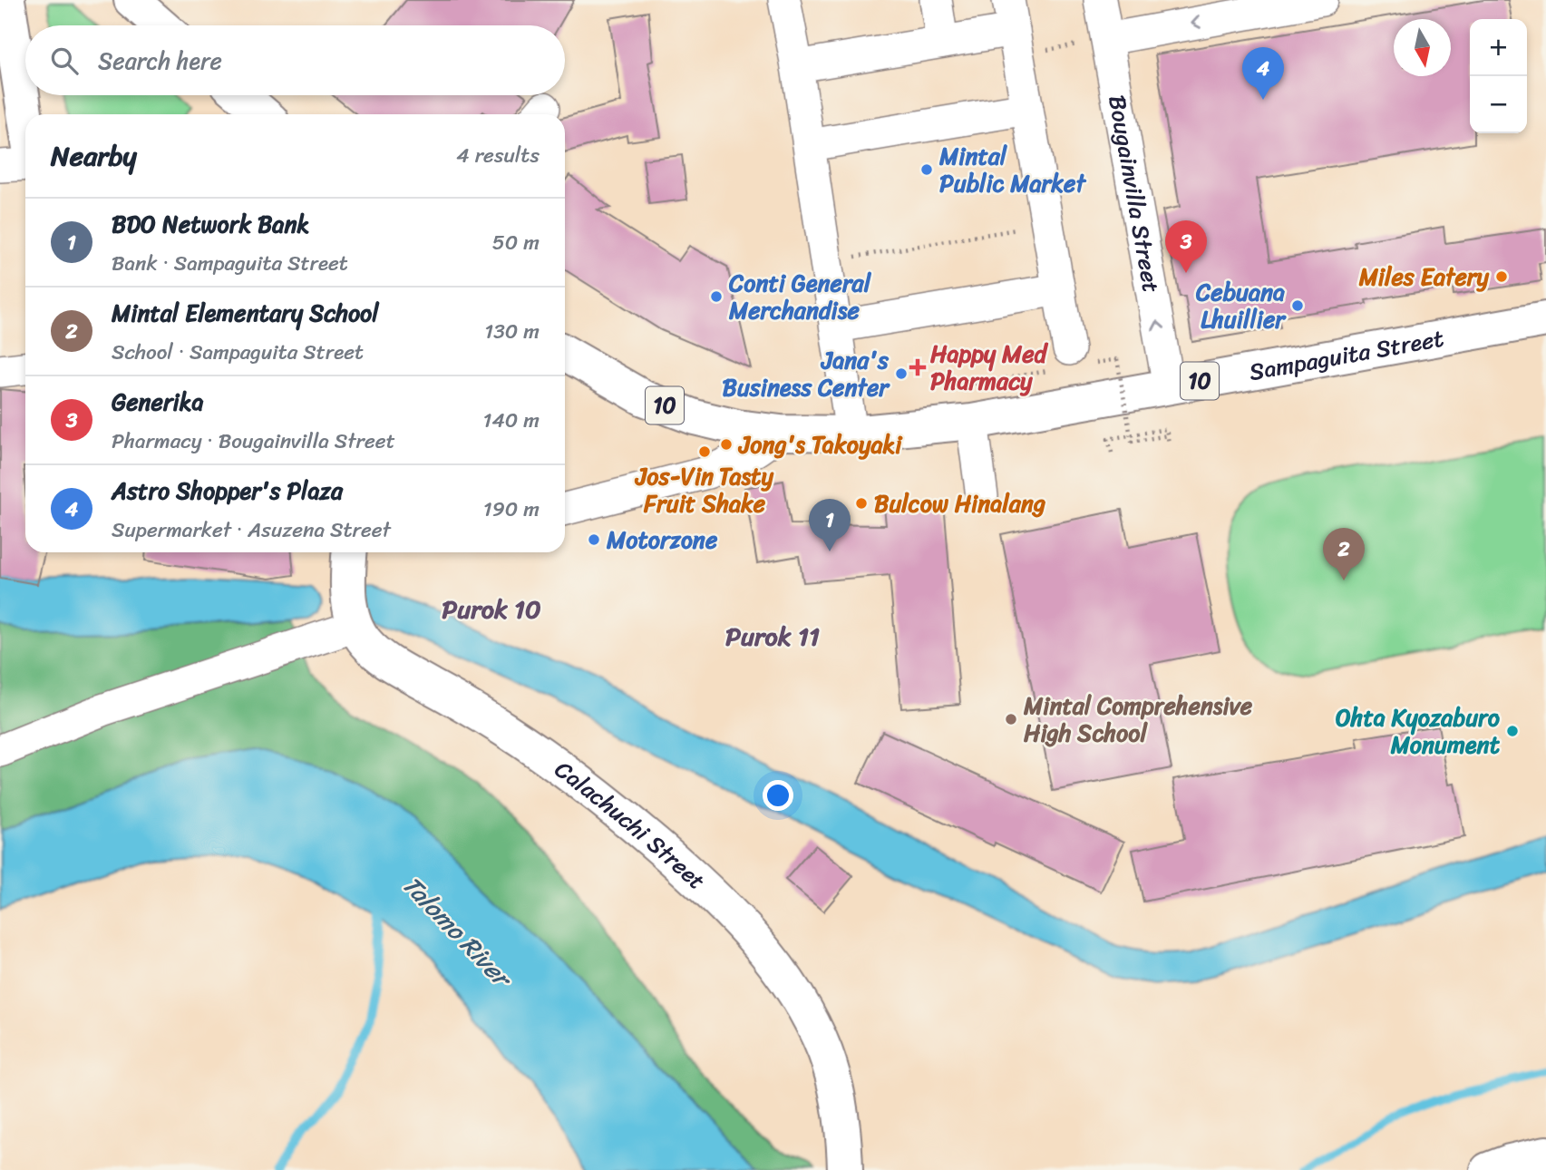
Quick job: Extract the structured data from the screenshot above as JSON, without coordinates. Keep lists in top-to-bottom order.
{
  "streets": {
    "main road": ["Sampaguita Street", "10", "Calachuchi Street"],
    "street": ["Bougainvilla Street"]
  },
  "crossings": [
    ["Bougainvilla Street", "Sampaguita Street"]
  ],
  "districts": ["Purok 10", "Purok 11"],
  "water": ["Talomo River"],
  "places": {
    "other": [
      "Mintal Public Market",
      "Miles Eatery",
      "Conti General Merchandise",
      "Cebuana Lhuillier",
      "Jana's Business Center",
      "Jong's Takoyaki",
      "Jos-Vin Tasty Fruit Shake",
      "Bulcow Hinalang",
      "Motorzone",
      "Mintal Comprehensive High School",
      "Ohta Kyozaburo Monument"
    ],
    "health": ["Happy Med Pharmacy"]
  },
  "north": "bottom",
  "page": {
    "map_buttons": ["+", "−"],
    "search": "Search here",
    "pins": [
      "4",
      "3",
      "1",
      "2"
    ],
    "heading": ["Nearby", "4 results"],
    "list": [
      {
        "mark": "1",
        "name": "BDO Network Bank",
        "note": "Bank · Sampaguita Street",
        "value": "50 m"
      },
      {
        "mark": "2",
        "name": "Mintal Elementary School",
        "note": "School · Sampaguita Street",
        "value": "130 m"
      },
      {
        "mark": "3",
        "name": "Generika",
        "note": "Pharmacy · Bougainvilla Street",
        "value": "140 m"
      },
      {
        "mark": "4",
        "name": "Astro Shopper's Plaza",
        "note": "Supermarket · Asuzena Street",
        "value": "190 m"
      }
    ]
  }
}
